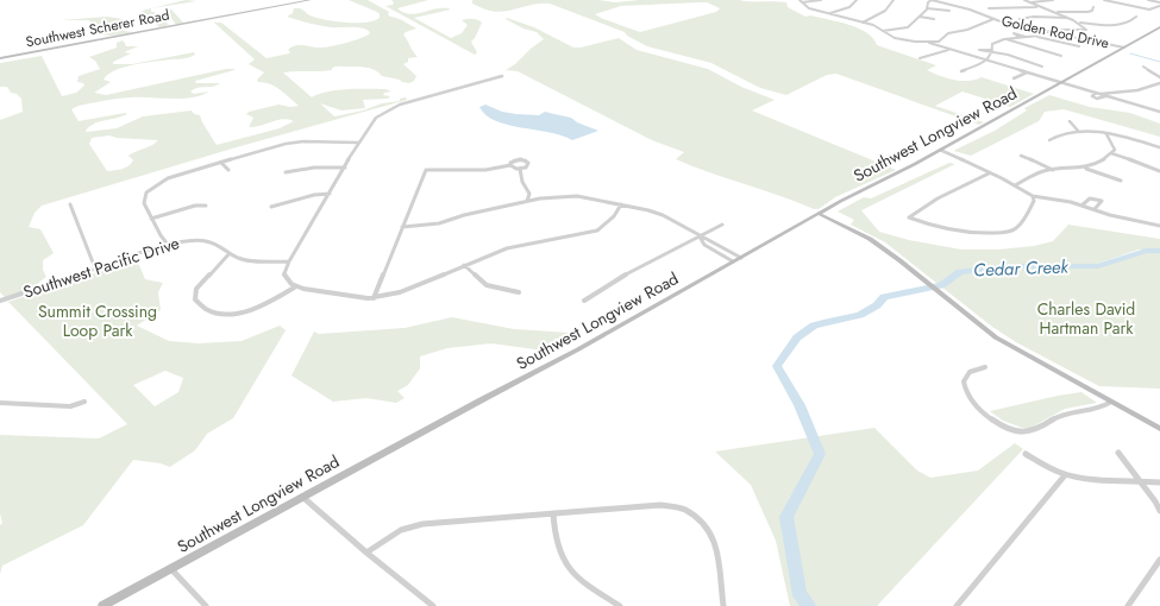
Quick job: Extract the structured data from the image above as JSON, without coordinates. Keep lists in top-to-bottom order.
{
  "streets": {
    "street": [
      "Southwest Scherer Road",
      "Golden Rod Drive",
      "Southwest Longview Road",
      "Southwest Pacific Drive"
    ]
  },
  "crossings": [
    ["Golden Rod Drive", "Southwest Longview Road"]
  ],
  "water": ["Cedar Creek"],
  "parks": ["Charles David Hartman Park", "Summit Crossing Loop Park"]
}
